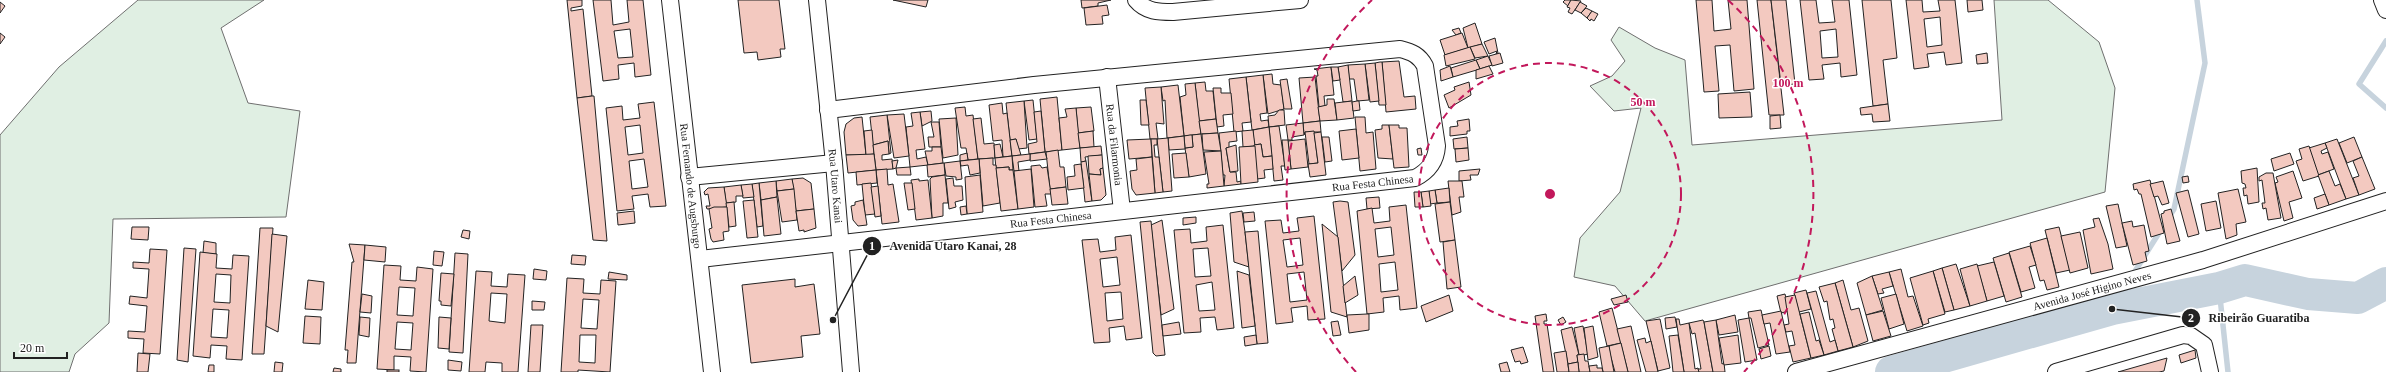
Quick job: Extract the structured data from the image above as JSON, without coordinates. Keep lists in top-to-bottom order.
{
  "streets": {
    "street": [
      "Rua da Filarmonia",
      "Rua Festa Chinesa",
      "Rua Fernando de Augsburgo",
      "Rua Utaro Kanai",
      "Avenida José Higino Neves"
    ]
  },
  "crossings": [
    ["Rua da Filarmonia", "Rua Festa Chinesa"],
    ["Rua Festa Chinesa", "Rua Fernando de Augsburgo"],
    ["Rua Festa Chinesa", "Rua Utaro Kanai"]
  ],
  "places": ["Ribeirão Guaratiba", "Avenida Utaro Kanai, 28"],
  "scale_bar": "20 m",
  "rings": ["100 m", "50 m"]
}
